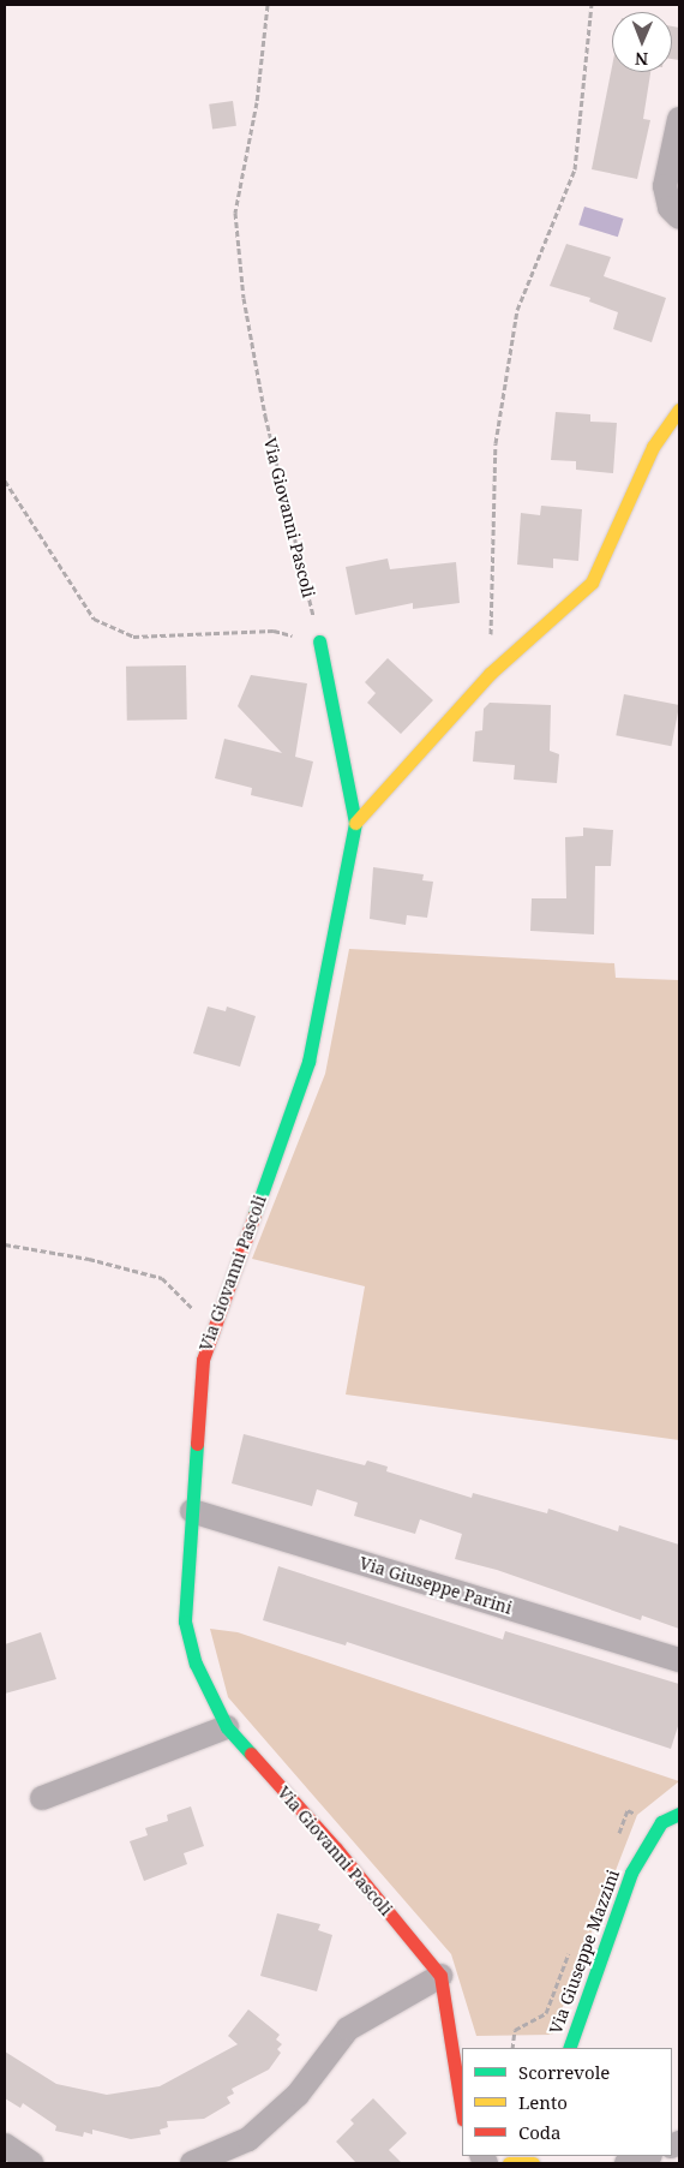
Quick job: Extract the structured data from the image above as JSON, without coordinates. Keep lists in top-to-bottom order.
{
  "streets": {
    "street": ["Via Giovanni Pascoli", "Via Giuseppe Parini", "Via Giuseppe Mazzini"]
  },
  "crossings": [
    ["Via Giovanni Pascoli", "Via Giuseppe Parini"]
  ],
  "legend": ["Scorrevole", "Lento", "Coda"],
  "north": "bottom"
}
